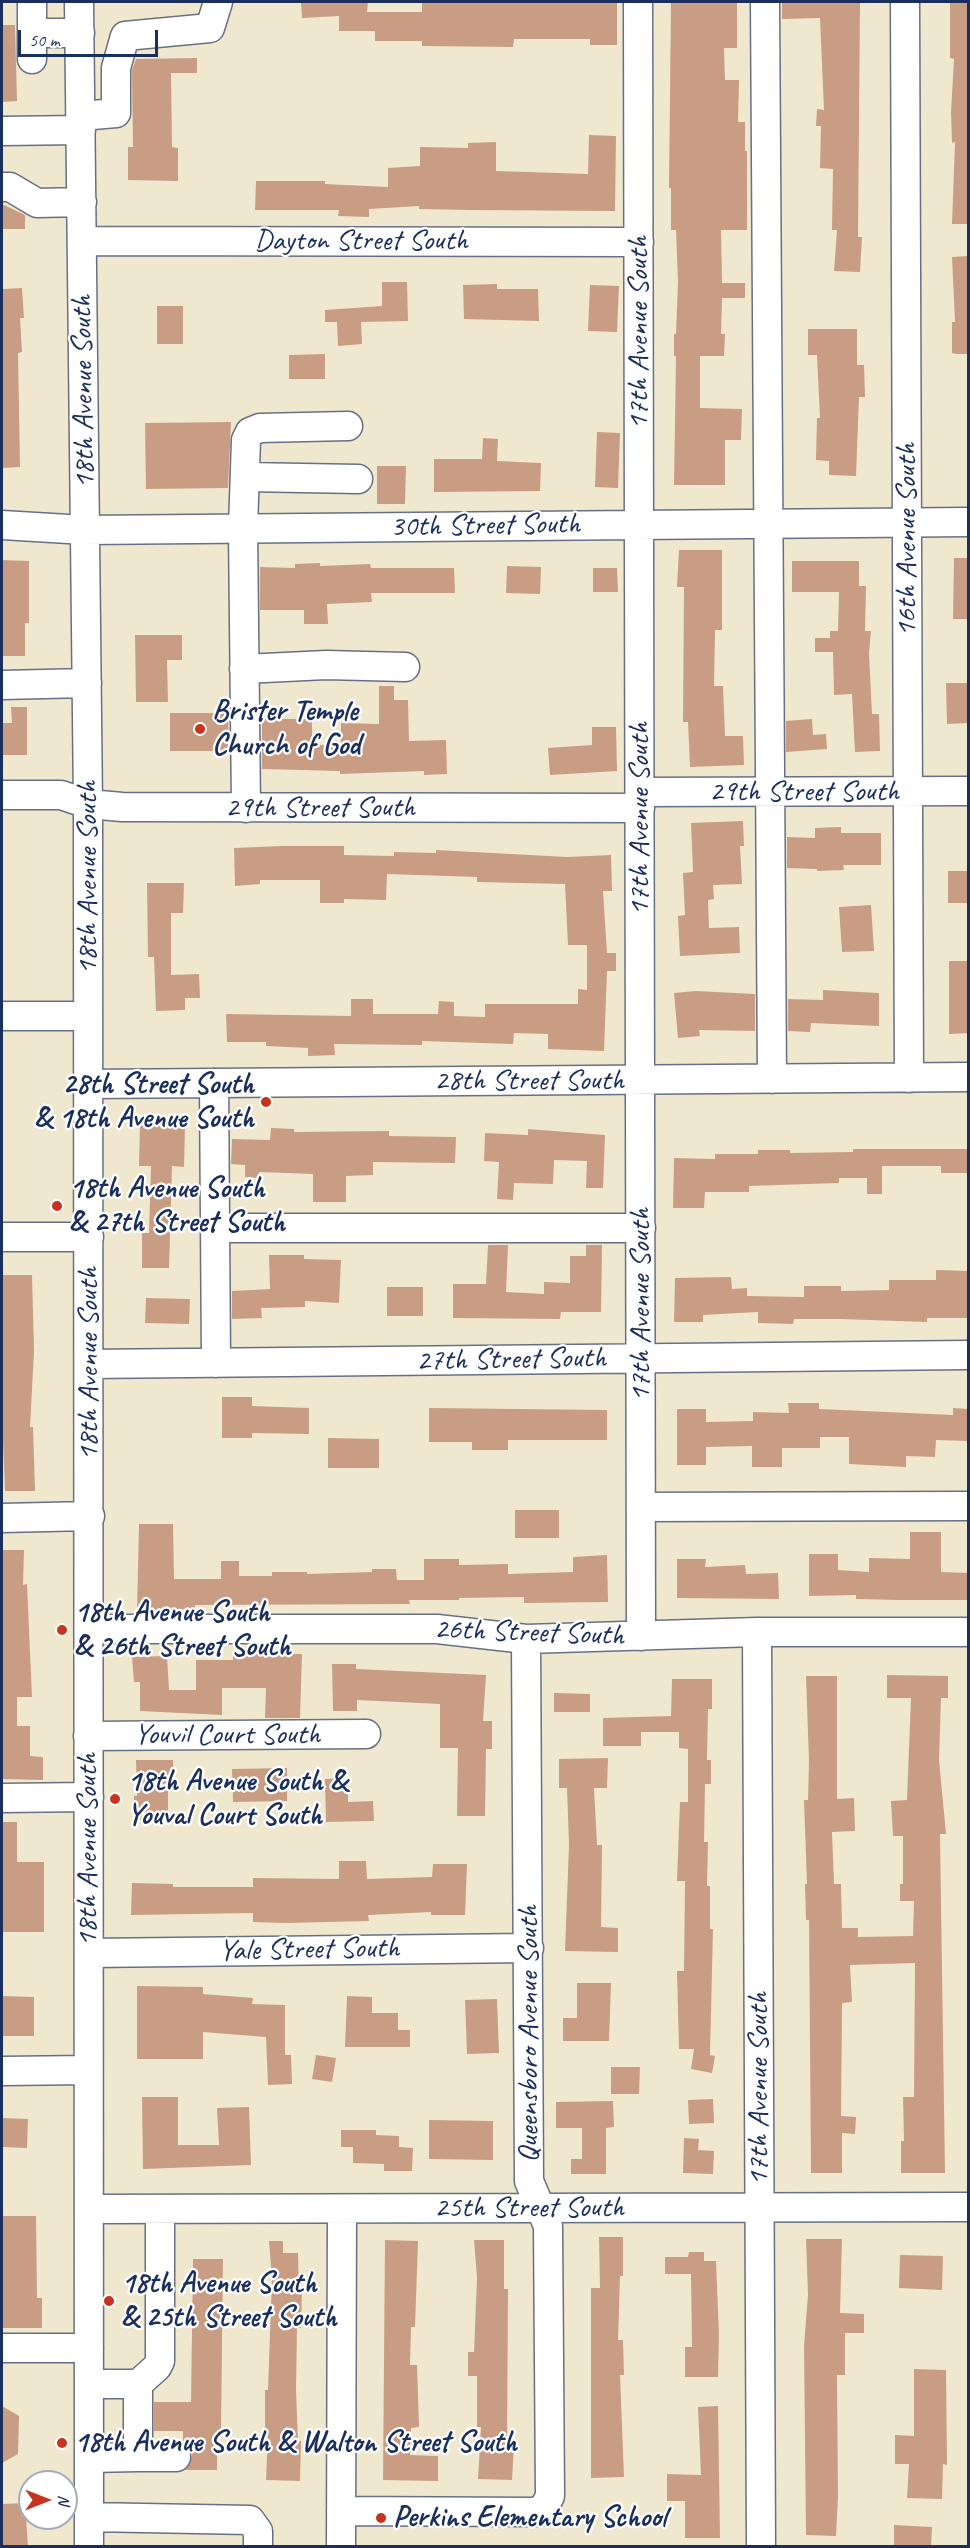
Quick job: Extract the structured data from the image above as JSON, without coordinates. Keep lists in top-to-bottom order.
{
  "streets": {
    "street": [
      "Dayton Street South",
      "17th Avenue South",
      "18th Avenue South",
      "30th Street South",
      "16th Avenue South",
      "29th Street South",
      "28th Street South",
      "27th Street South",
      "26th Street South",
      "Youvil Court South",
      "Yale Street South",
      "Queensboro Avenue South",
      "25th Street South"
    ]
  },
  "crossings": [
    ["Dayton Street South", "17th Avenue South"],
    ["Dayton Street South", "18th Avenue South"],
    ["17th Avenue South", "30th Street South"],
    ["17th Avenue South", "29th Street South"],
    ["17th Avenue South", "28th Street South"],
    ["17th Avenue South", "27th Street South"],
    ["17th Avenue South", "26th Street South"],
    ["17th Avenue South", "25th Street South"],
    ["18th Avenue South", "30th Street South"],
    ["18th Avenue South", "29th Street South"],
    ["18th Avenue South", "28th Street South"],
    ["18th Avenue South", "27th Street South"],
    ["18th Avenue South", "26th Street South"],
    ["18th Avenue South", "Youvil Court South"],
    ["18th Avenue South", "Yale Street South"],
    ["18th Avenue South", "25th Street South"],
    ["30th Street South", "16th Avenue South"],
    ["16th Avenue South", "29th Street South"],
    ["16th Avenue South", "28th Street South"],
    ["26th Street South", "Queensboro Avenue South"],
    ["Yale Street South", "Queensboro Avenue South"],
    ["Queensboro Avenue South", "25th Street South"]
  ],
  "places": [
    "Brister Temple Church of God",
    "28th Street South & 18th Avenue South",
    "18th Avenue South & 27th Street South",
    "18th Avenue South & 26th Street South",
    "18th Avenue South & Youval Court South",
    "18th Avenue South & 25th Street South",
    "18th Avenue South & Walton Street South",
    "Perkins Elementary School"
  ],
  "scale_bar": "50 m",
  "north": "right"
}
